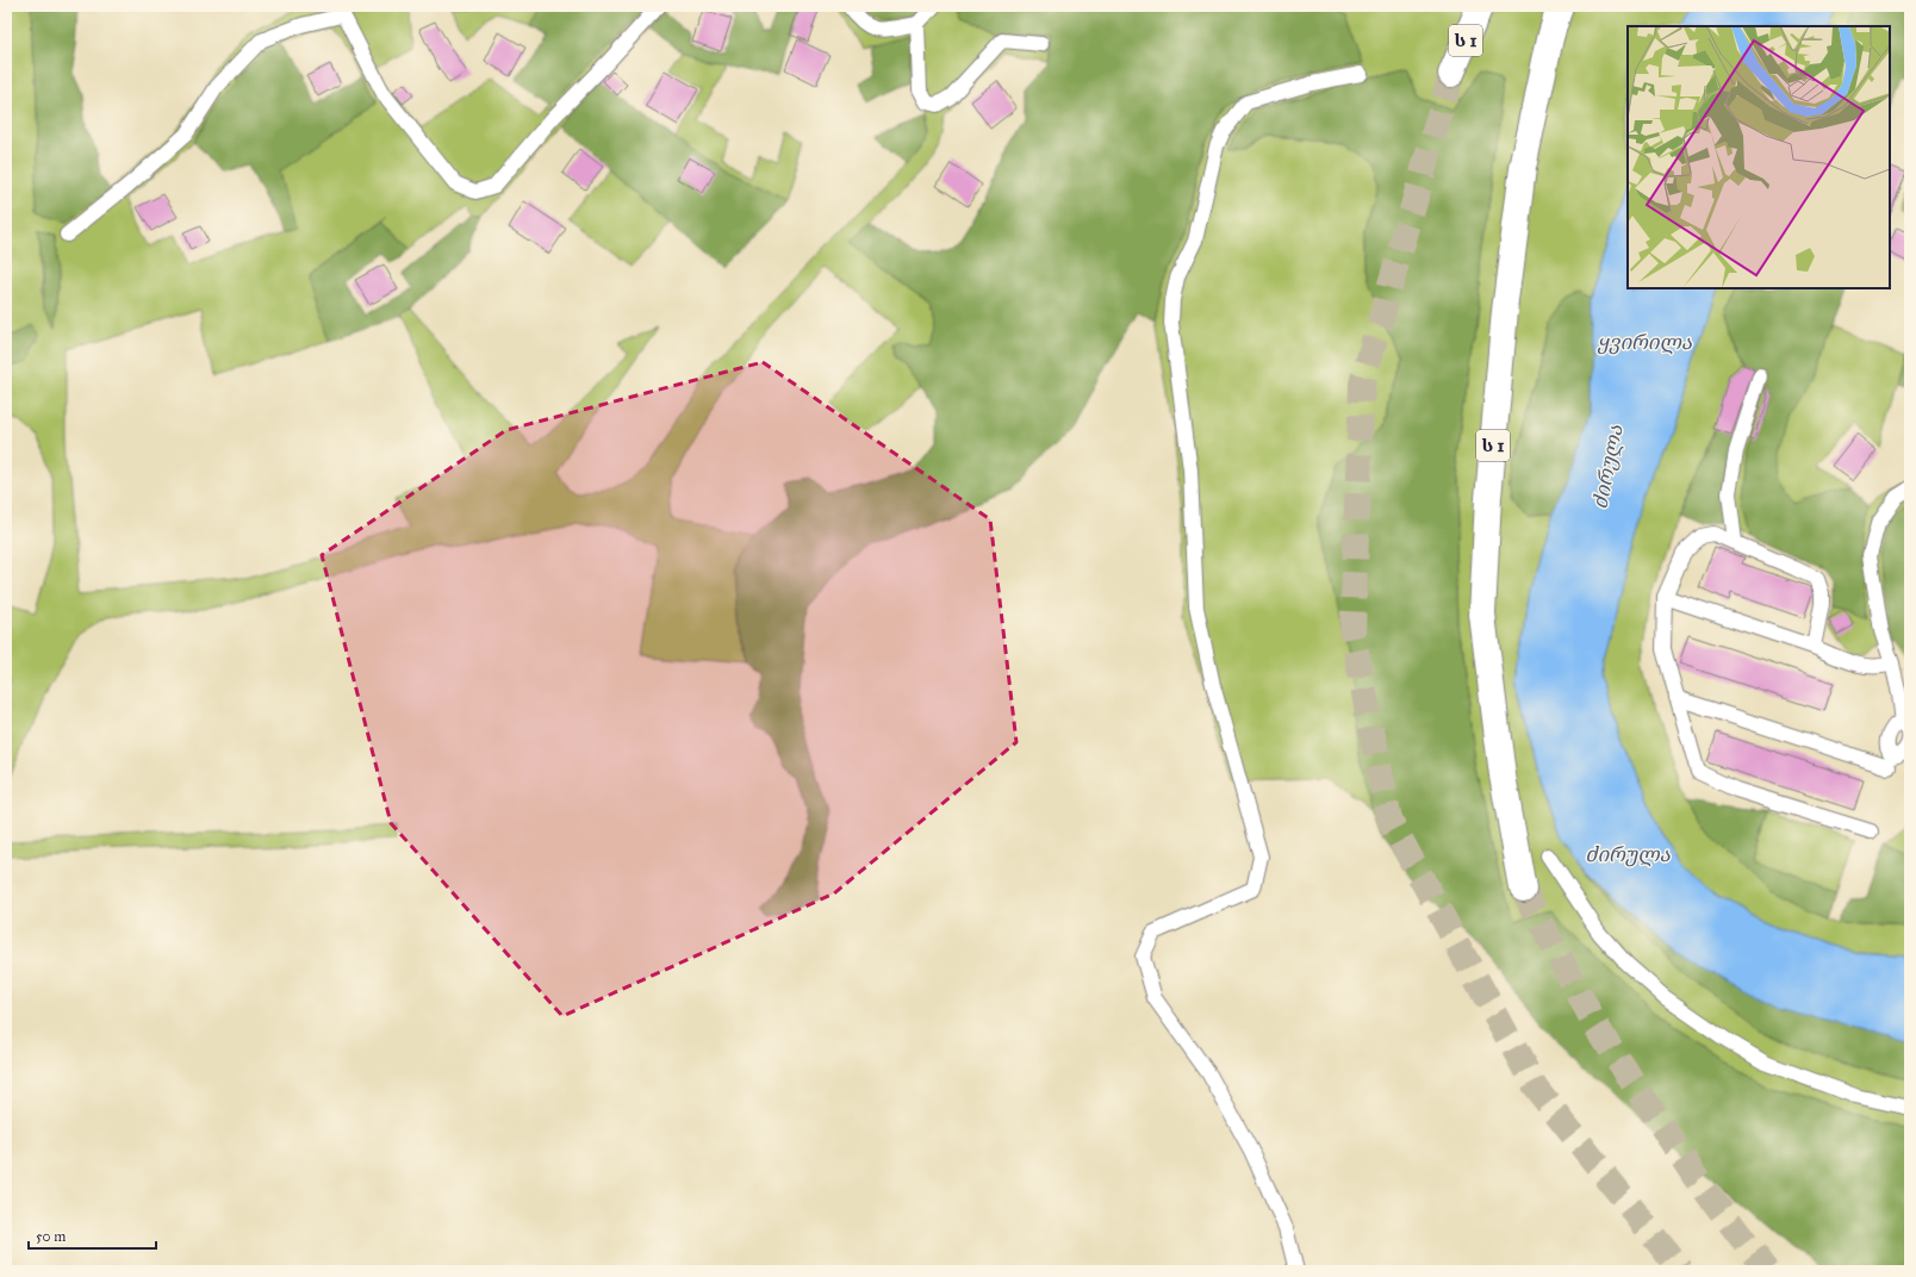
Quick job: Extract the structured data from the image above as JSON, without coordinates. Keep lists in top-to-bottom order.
{
  "streets": {
    "highway": ["ს 1"]
  },
  "water": ["ყვირილა", "ძირულა"],
  "scale_bar": "50 m"
}
